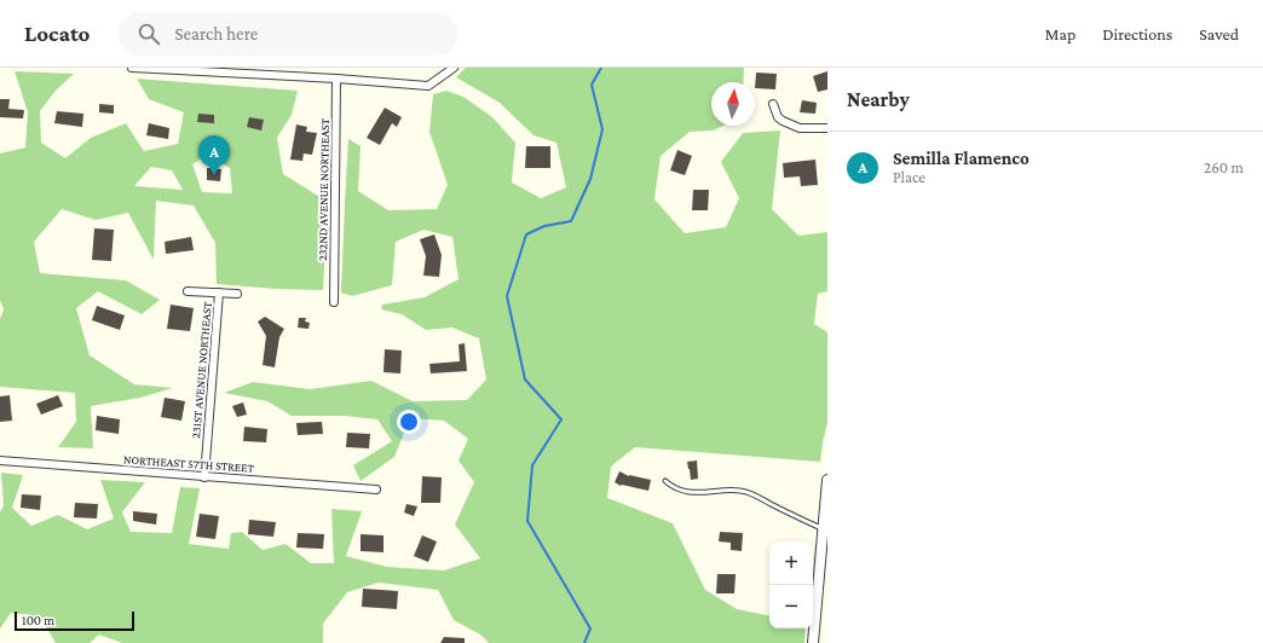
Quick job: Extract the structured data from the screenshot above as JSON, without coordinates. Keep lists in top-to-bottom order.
{
  "streets": {
    "street": ["232ND AVENUE NORTHEAST", "231ST AVENUE NORTHEAST", "NORTHEAST 57TH STREET"]
  },
  "crossings": [
    ["231ST AVENUE NORTHEAST", "NORTHEAST 57TH STREET"]
  ],
  "scale_bar": "100 m",
  "north": "top",
  "page": {
    "header": "Locato",
    "search": "Search here",
    "nav": ["Map", "Directions", "Saved"],
    "heading": "Nearby",
    "list": [
      {
        "mark": "A",
        "name": "Semilla Flamenco",
        "note": "Place",
        "value": "260 m"
      }
    ],
    "pins": "A",
    "map_buttons": ["+", "−"],
    "scale": "100 m"
  }
}
